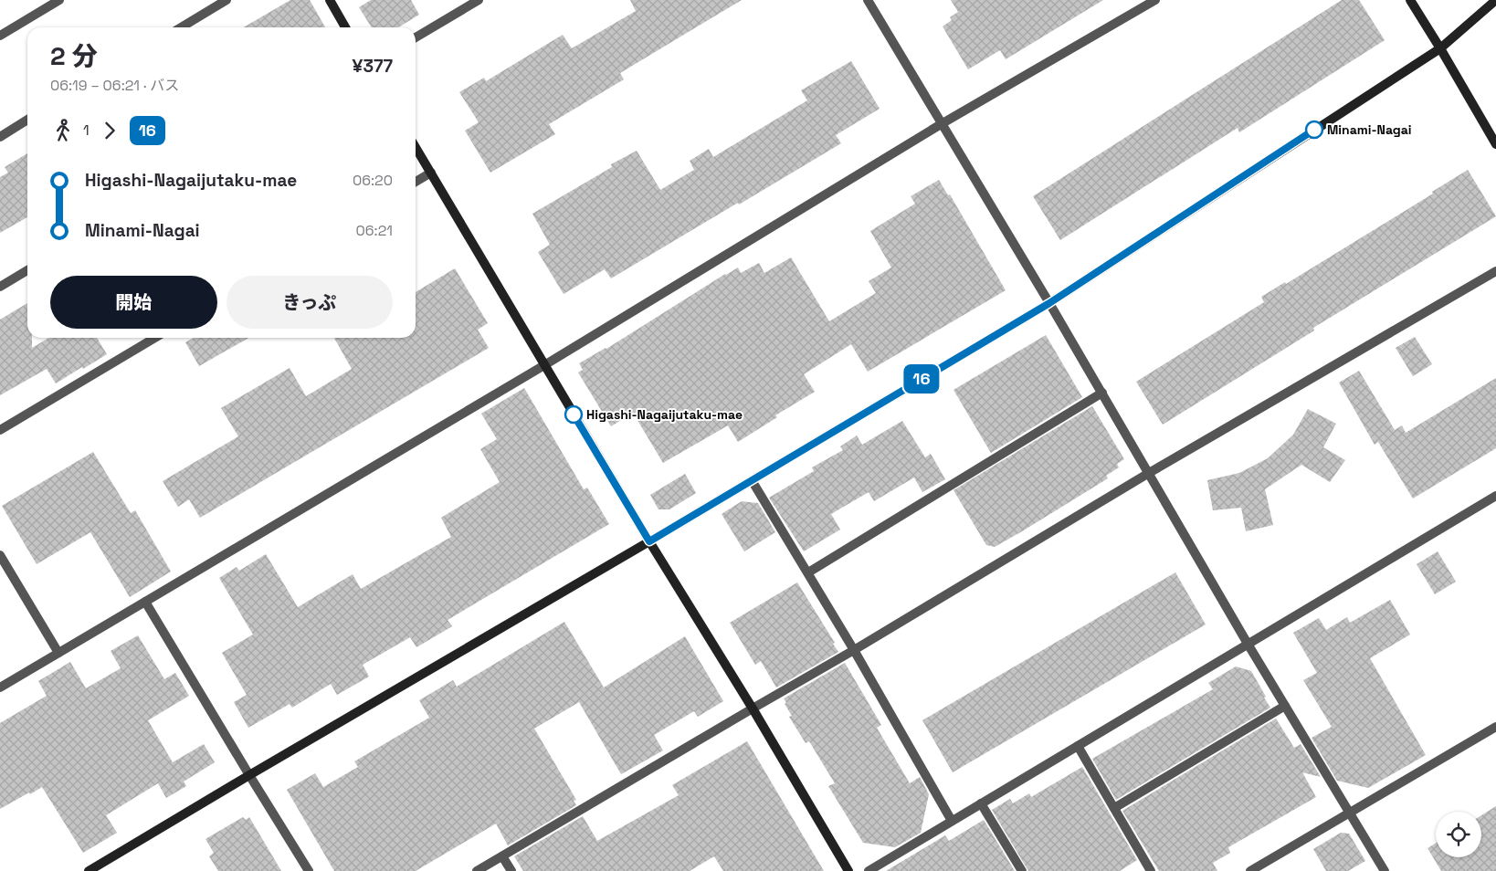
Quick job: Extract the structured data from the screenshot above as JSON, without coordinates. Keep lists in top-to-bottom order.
{
  "places": ["Minami-Nagai", "Higashi-Nagaijutaku-mae"],
  "lines": ["bus line 16"],
  "page": {
    "on_map": "16",
    "heading": ["2 分", "06:19 – 06:21 · バス", "¥377"],
    "legs": ["1", "16"],
    "list": [
      {
        "name": "Higashi-Nagaijutaku-mae",
        "value": "06:20"
      },
      {
        "name": "Minami-Nagai",
        "value": "06:21"
      }
    ],
    "buttons": ["開始", "きっぷ"]
  }
}
